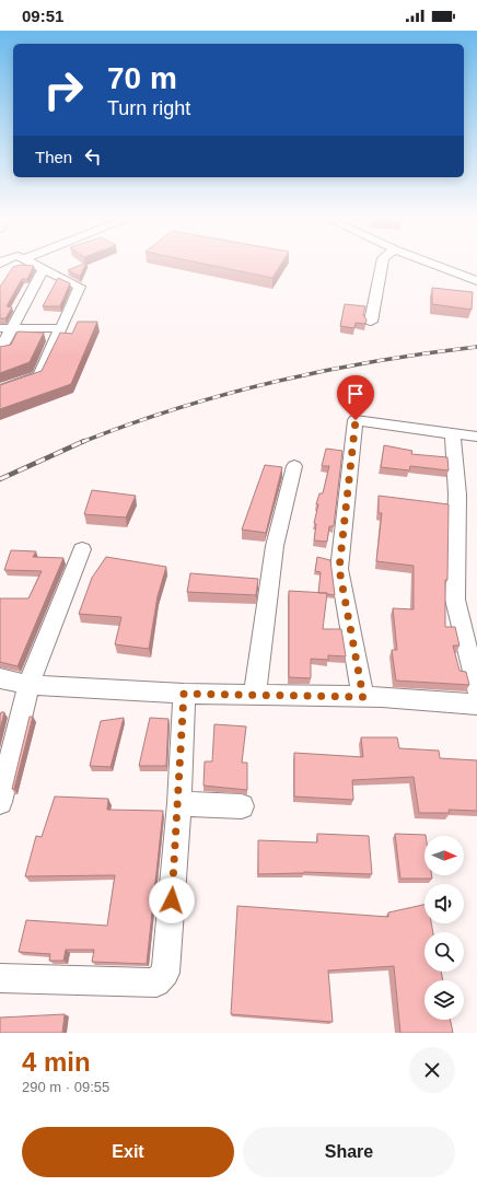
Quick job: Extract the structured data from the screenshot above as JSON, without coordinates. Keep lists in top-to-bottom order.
{
  "north": "right",
  "page": {
    "status": "09:51",
    "turn": ["70 m", "Turn right"],
    "then": "Then",
    "heading": ["4 min", "290 m · 09:55"],
    "buttons": ["Exit", "Share"]
  }
}
